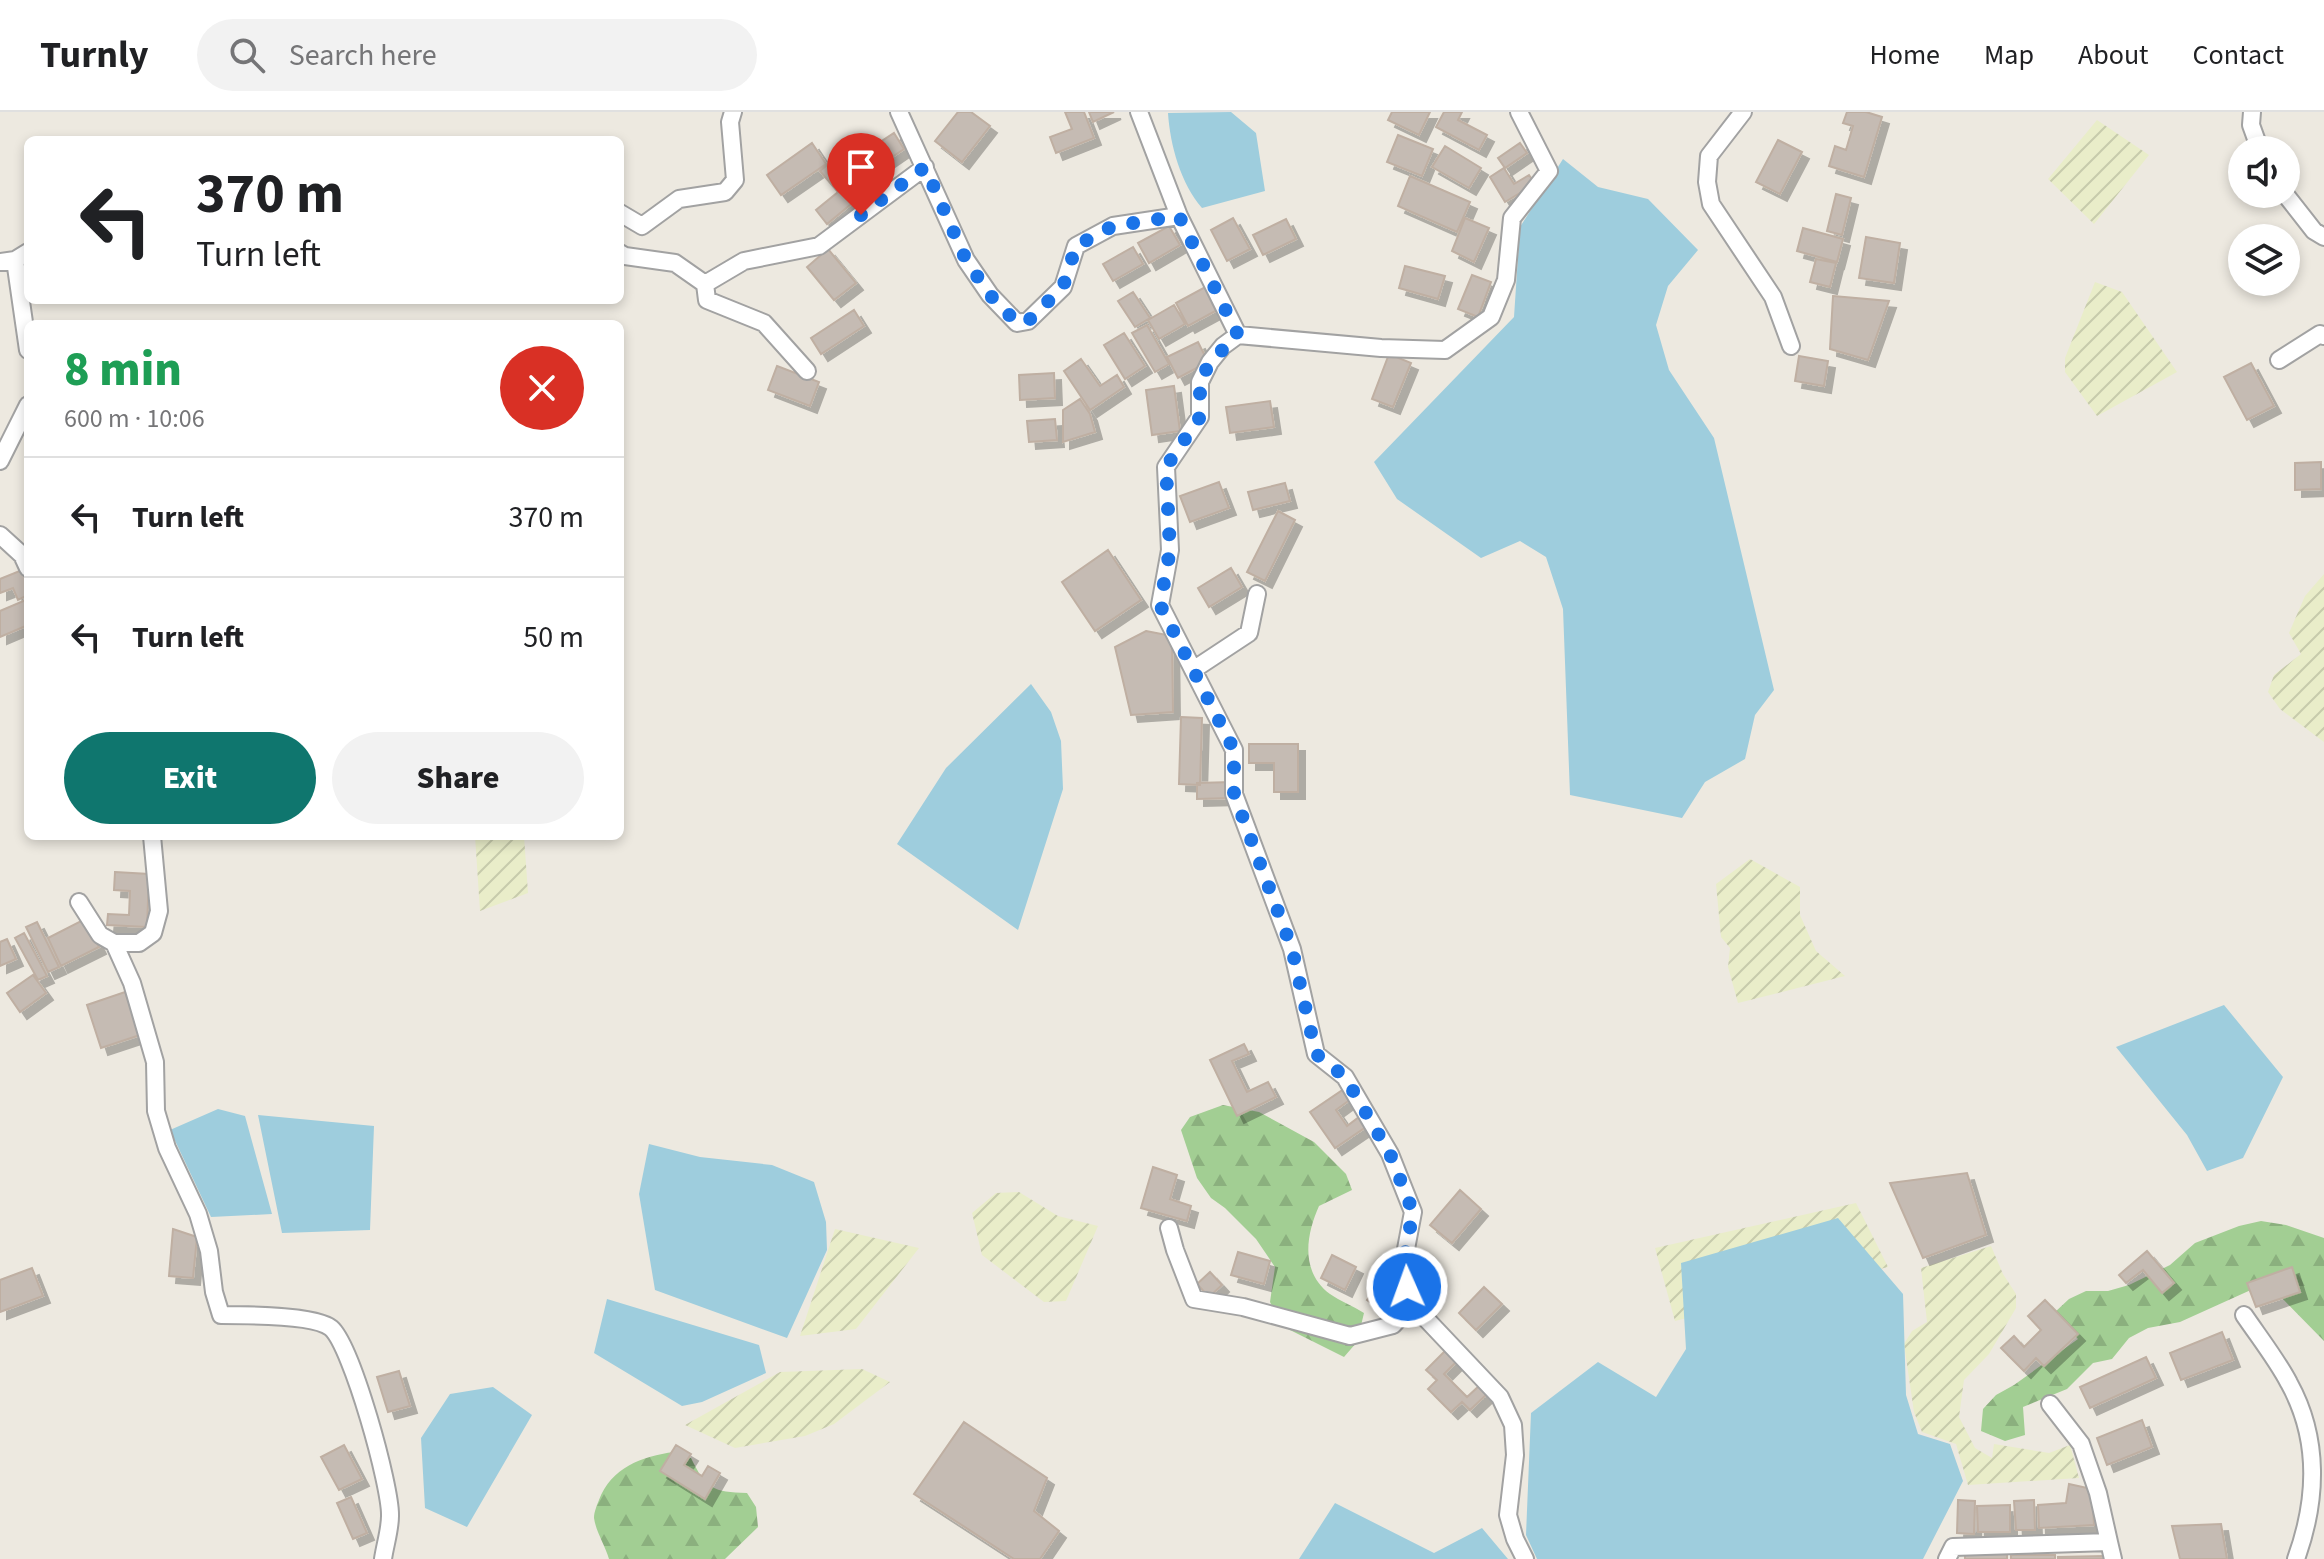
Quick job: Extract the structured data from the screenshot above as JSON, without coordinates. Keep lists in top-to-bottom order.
{
  "page": {
    "header": "Turnly",
    "search": "Search here",
    "nav": [
      "Home",
      "Map",
      "About",
      "Contact"
    ],
    "turn": ["370 m", "Turn left"],
    "heading": ["8 min", "600 m · 10:06"],
    "list": [
      {
        "name": "Turn left",
        "value": "370 m"
      },
      {
        "name": "Turn left",
        "value": "50 m"
      }
    ],
    "buttons": ["Exit", "Share"]
  }
}
